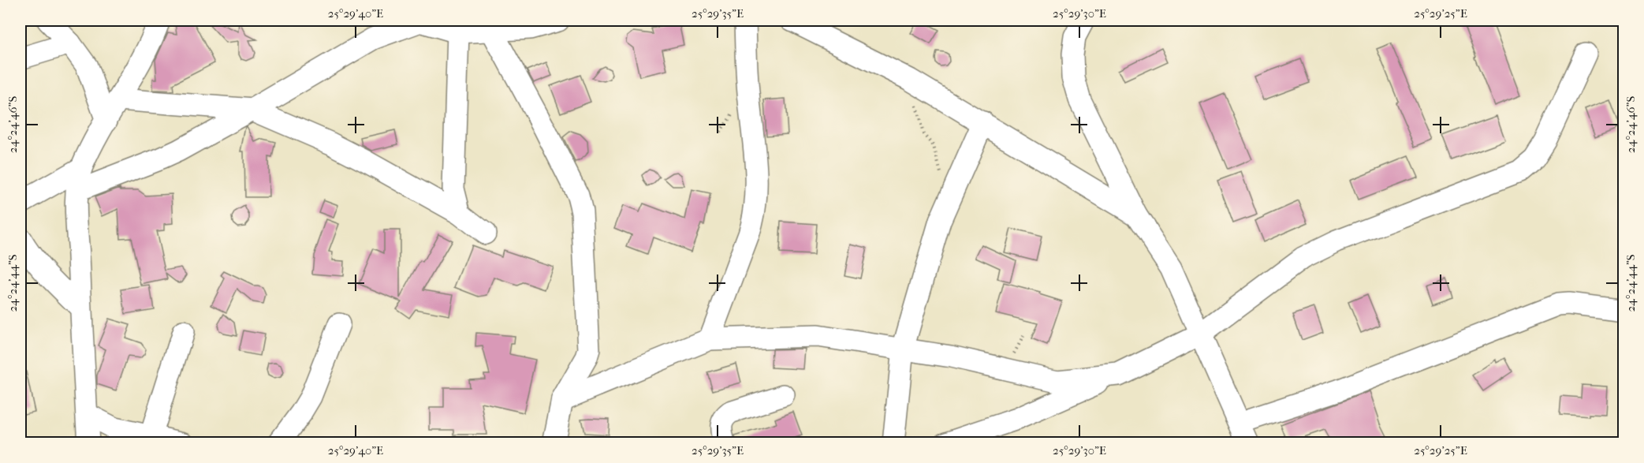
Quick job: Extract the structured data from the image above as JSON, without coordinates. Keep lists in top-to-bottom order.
{
  "coordinates": [
    "25°29'40\"E",
    "25°29'35\"E",
    "25°29'30\"E",
    "25°29'25\"E",
    "24°24'46\"S",
    "24°24'44\"S"
  ]
}
